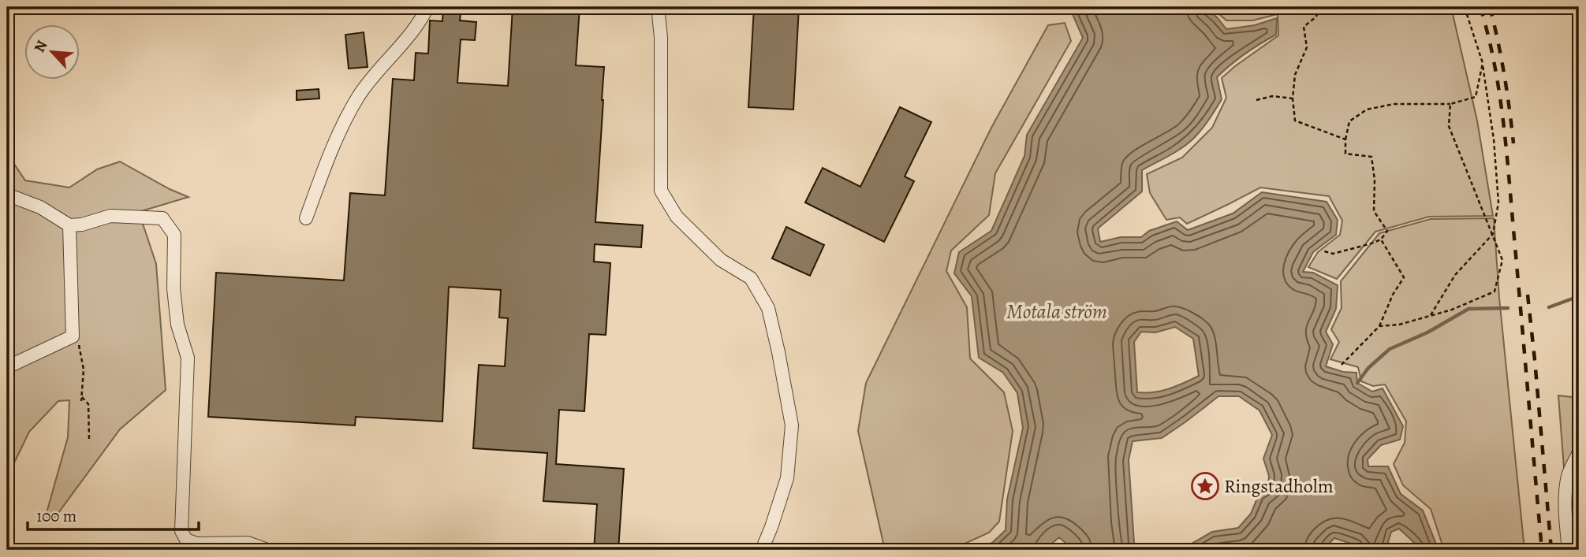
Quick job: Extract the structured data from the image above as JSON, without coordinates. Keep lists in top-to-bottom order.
{
  "water": ["Motala ström"],
  "places": {
    "place": ["Ringstadholm"]
  },
  "scale_bar": "100 m",
  "north": "top left"
}
